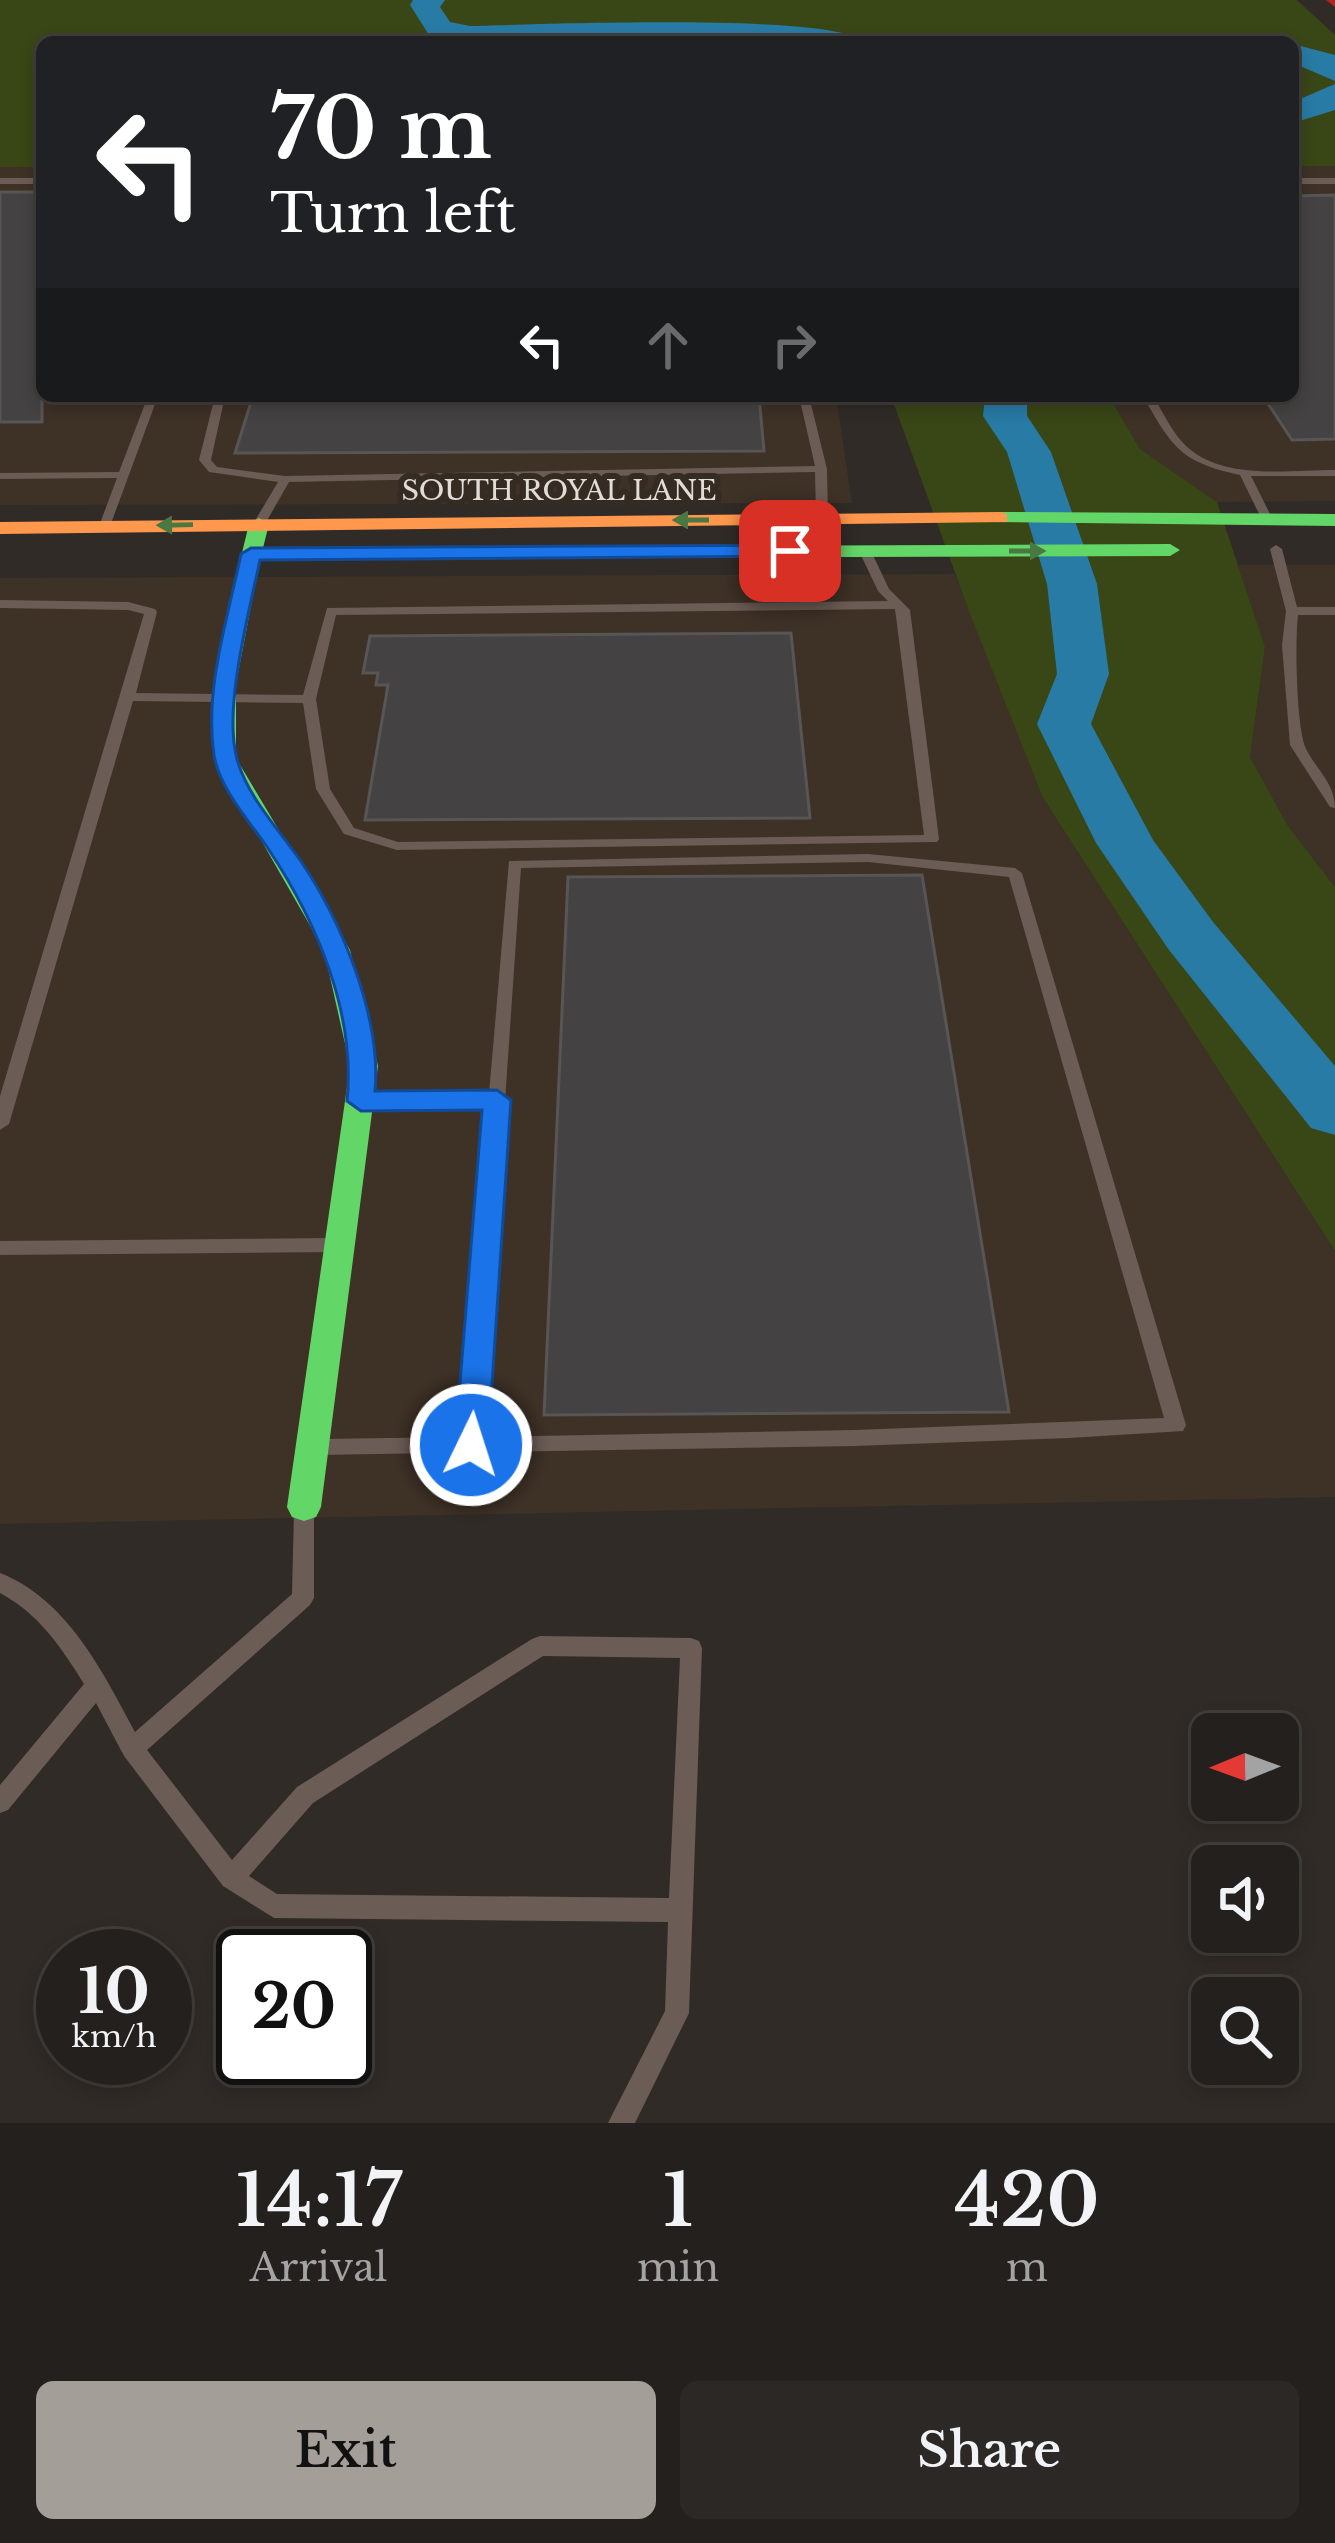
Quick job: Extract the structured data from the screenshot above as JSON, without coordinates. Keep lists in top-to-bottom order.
{
  "streets": {
    "main road": ["SOUTH ROYAL LANE"]
  },
  "north": "left",
  "page": {
    "turn": ["70 m", "Turn left"],
    "speed": "10 km/h",
    "limit": "20",
    "eta": [
      "14:17",
      "Arrival",
      "1",
      "min",
      "420",
      "m"
    ],
    "buttons": ["Exit", "Share"]
  }
}
